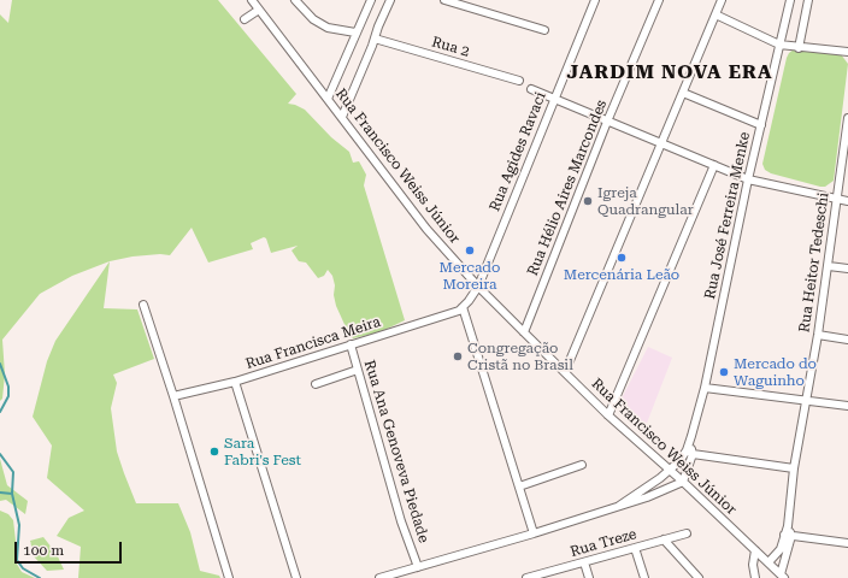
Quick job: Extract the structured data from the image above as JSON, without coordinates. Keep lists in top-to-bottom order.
{
  "streets": {
    "street": [
      "Rua 2",
      "Rua Agides Ravaci",
      "Rua Francisco Weiss Júnior",
      "Rua Hélio Aires Marcondes",
      "Rua José Ferreira Menke",
      "Rua Heitor Tedeschi",
      "Rua Francisca Meira",
      "Rua Ana Genoveva Piedade",
      "Rua Treze"
    ]
  },
  "crossings": [
    ["Rua Agides Ravaci", "Rua Francisco Weiss Júnior"],
    ["Rua Agides Ravaci", "Rua Francisca Meira"],
    ["Rua Francisco Weiss Júnior", "Rua Hélio Aires Marcondes"],
    ["Rua Francisco Weiss Júnior", "Rua José Ferreira Menke"],
    ["Rua Francisca Meira", "Rua Ana Genoveva Piedade"]
  ],
  "districts": ["JARDIM NOVA ERA"],
  "places": [
    "Igreja Quadrangular",
    "Mercado Moreira",
    "Mercenária Leão",
    "Congregação Cristã no Brasil",
    "Mercado do Waguinho",
    "Sara Fabri's Fest"
  ],
  "scale_bar": "100 m"
}
